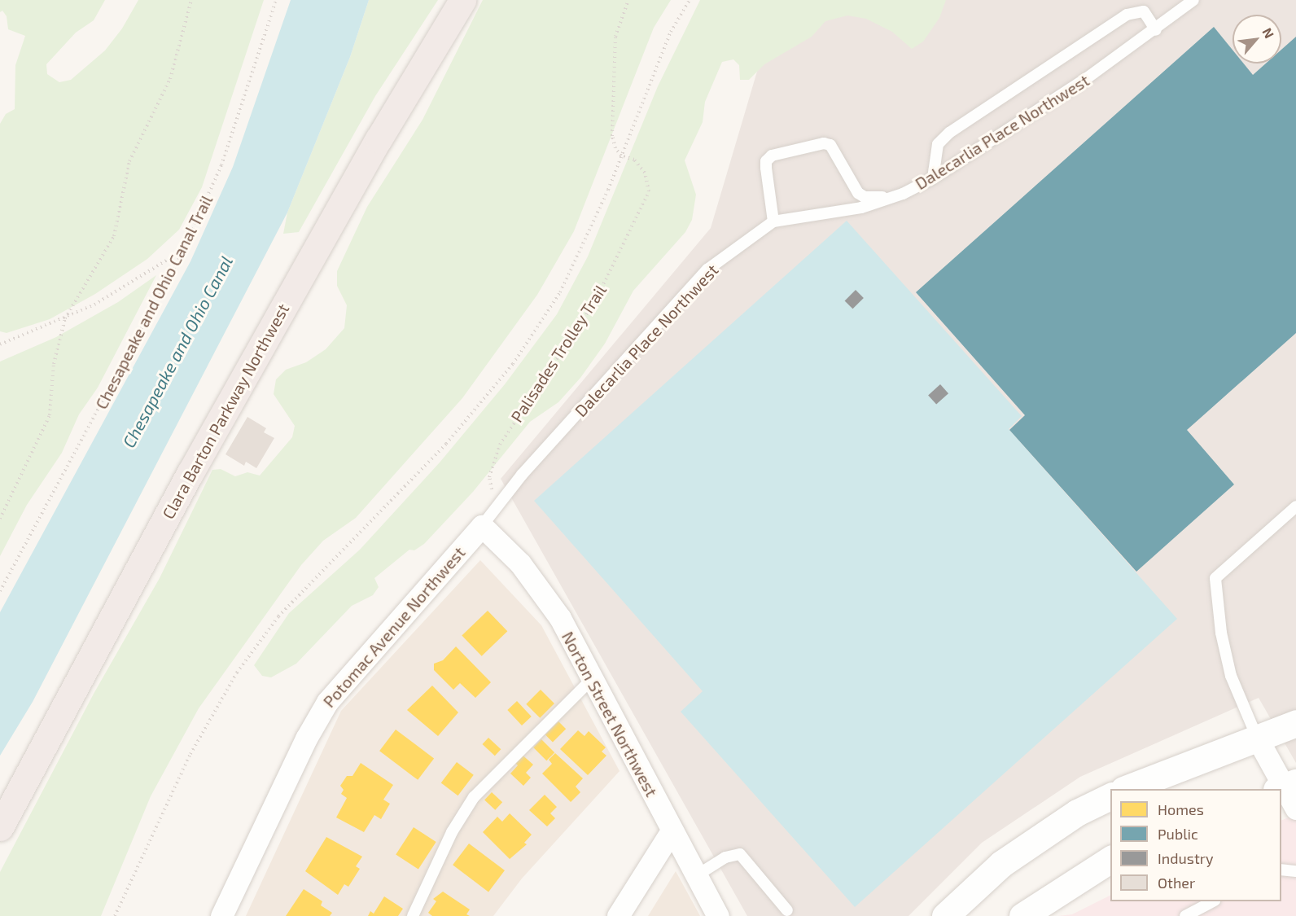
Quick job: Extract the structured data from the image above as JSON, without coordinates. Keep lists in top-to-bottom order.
{
  "streets": {
    "highway": ["Clara Barton Parkway Northwest"],
    "street": ["Potomac Avenue Northwest", "Norton Street Northwest"],
    "lane": ["Dalecarlia Place Northwest"],
    "path": ["Chesapeake and Ohio Canal Trail", "Palisades Trolley Trail"]
  },
  "crossings": [
    ["Dalecarlia Place Northwest", "Potomac Avenue Northwest"],
    ["Dalecarlia Place Northwest", "Norton Street Northwest"],
    ["Potomac Avenue Northwest", "Norton Street Northwest"]
  ],
  "water": ["Chesapeake and Ohio Canal"],
  "legend": [
    "Homes",
    "Public",
    "Industry",
    "Other"
  ],
  "north": "top right"
}
